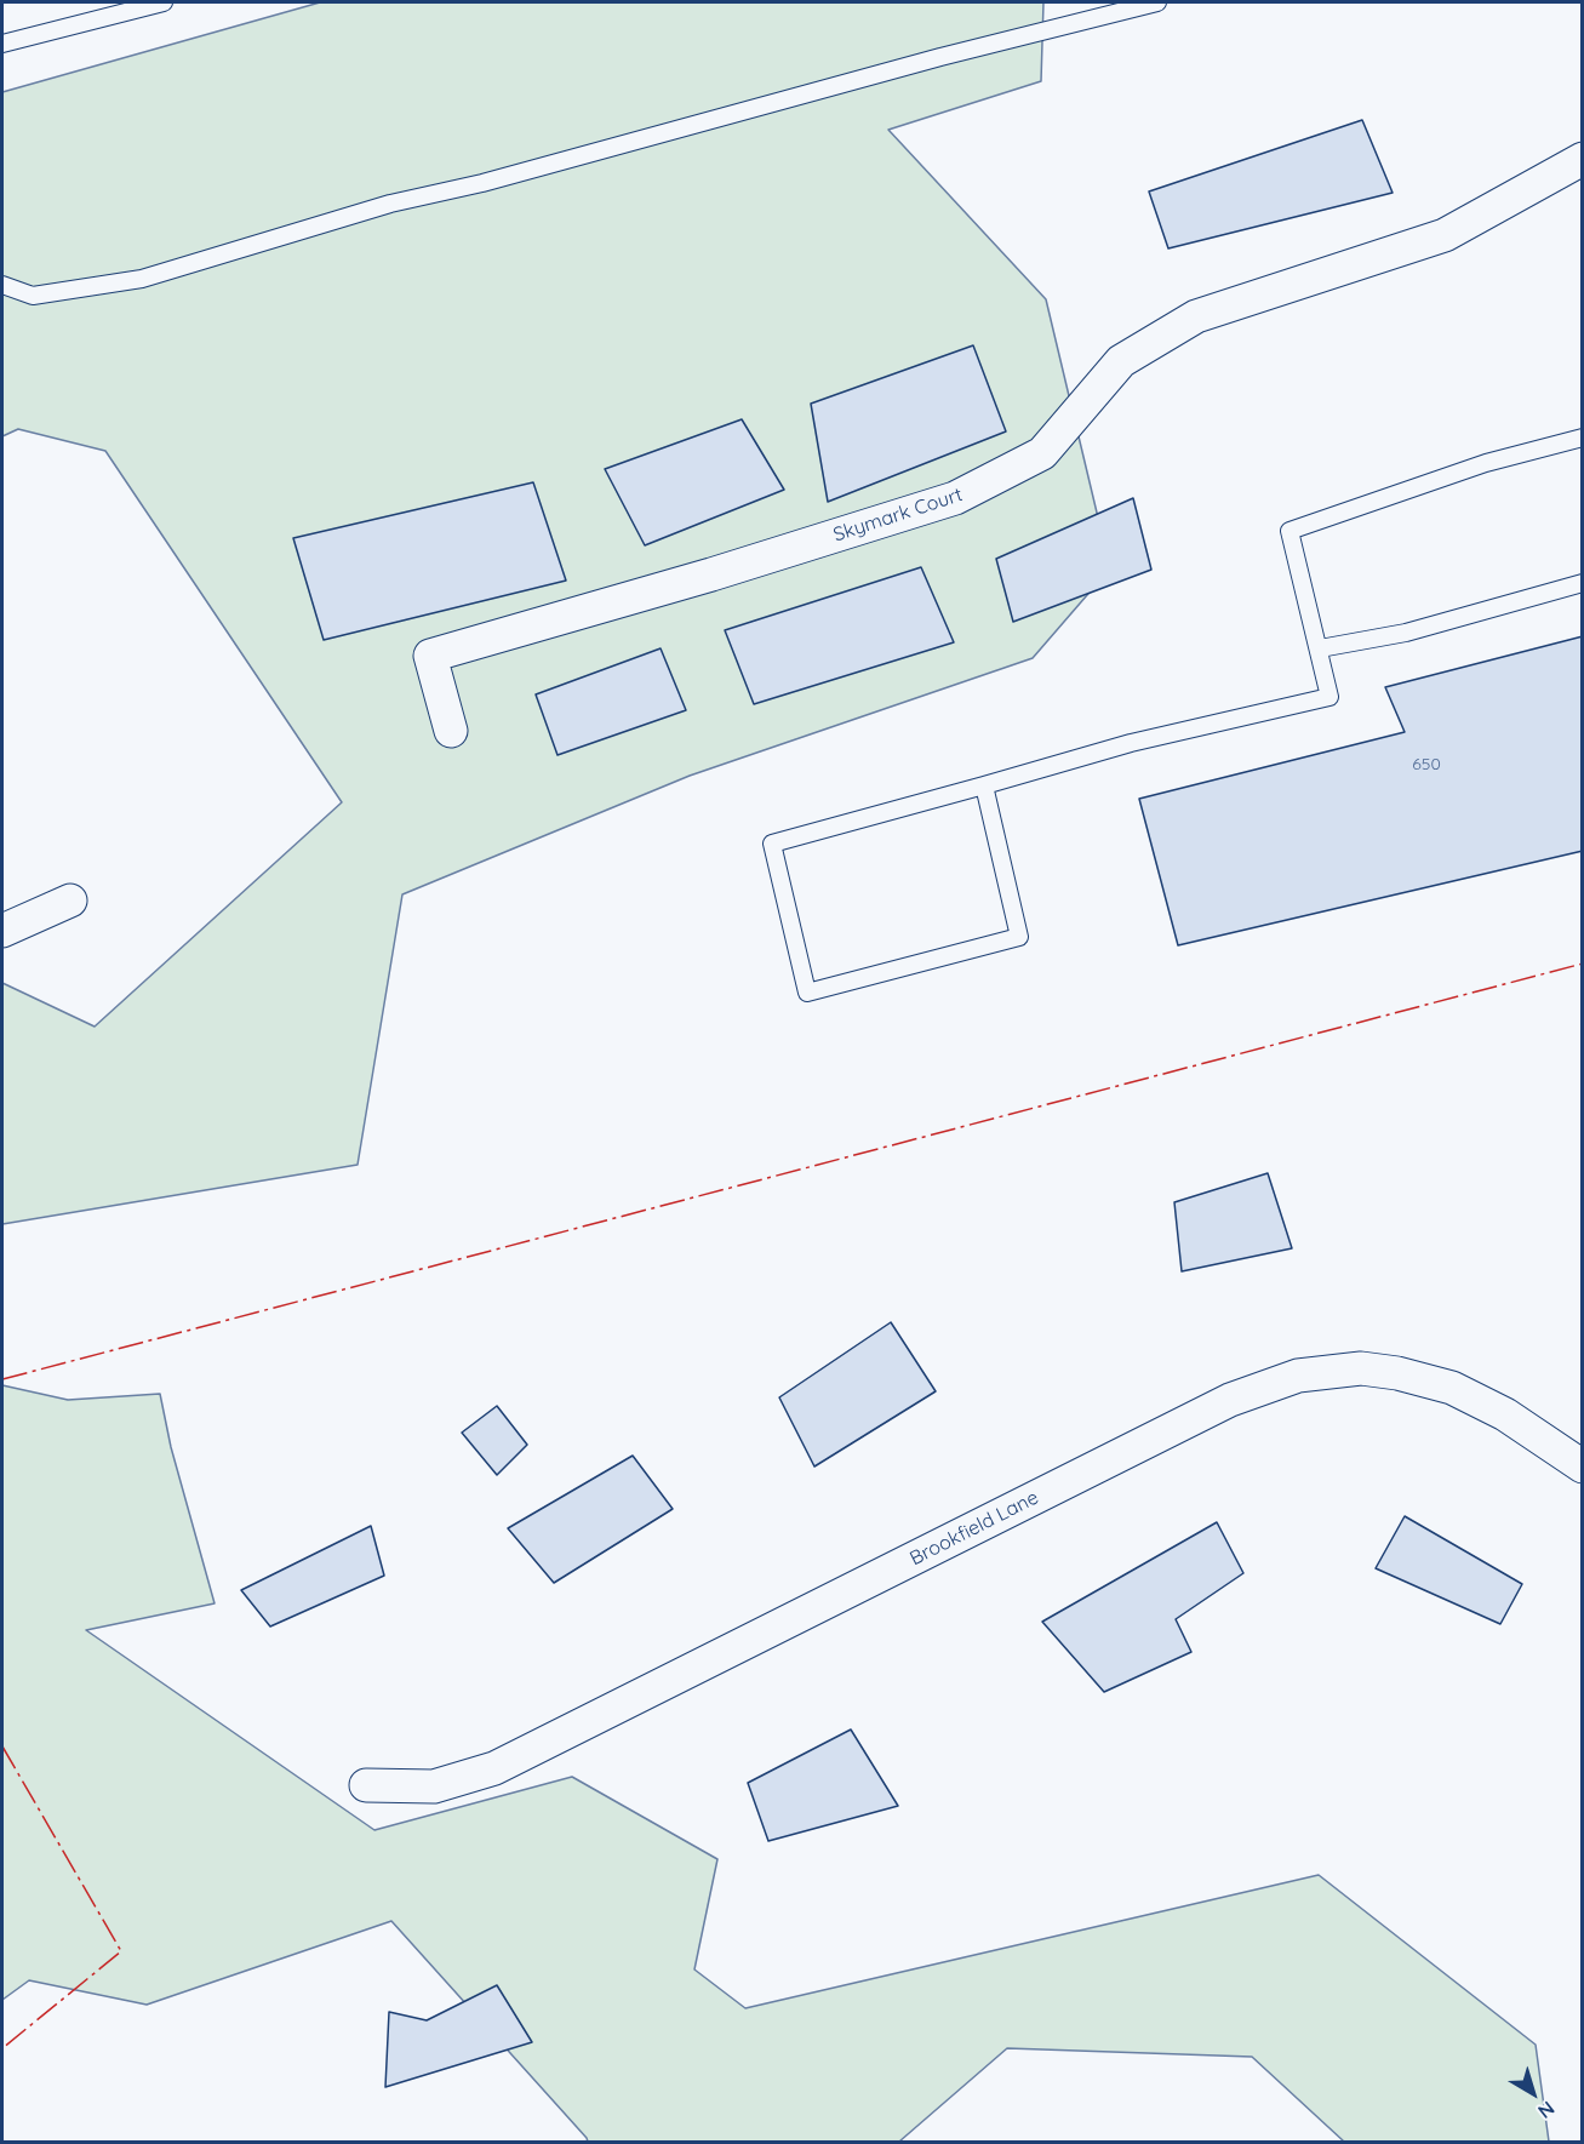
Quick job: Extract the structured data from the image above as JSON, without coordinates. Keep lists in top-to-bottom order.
{
  "streets": {
    "street": ["Skymark Court", "Brookfield Lane"]
  },
  "house_numbers": ["650"],
  "north": "bottom right"
}
